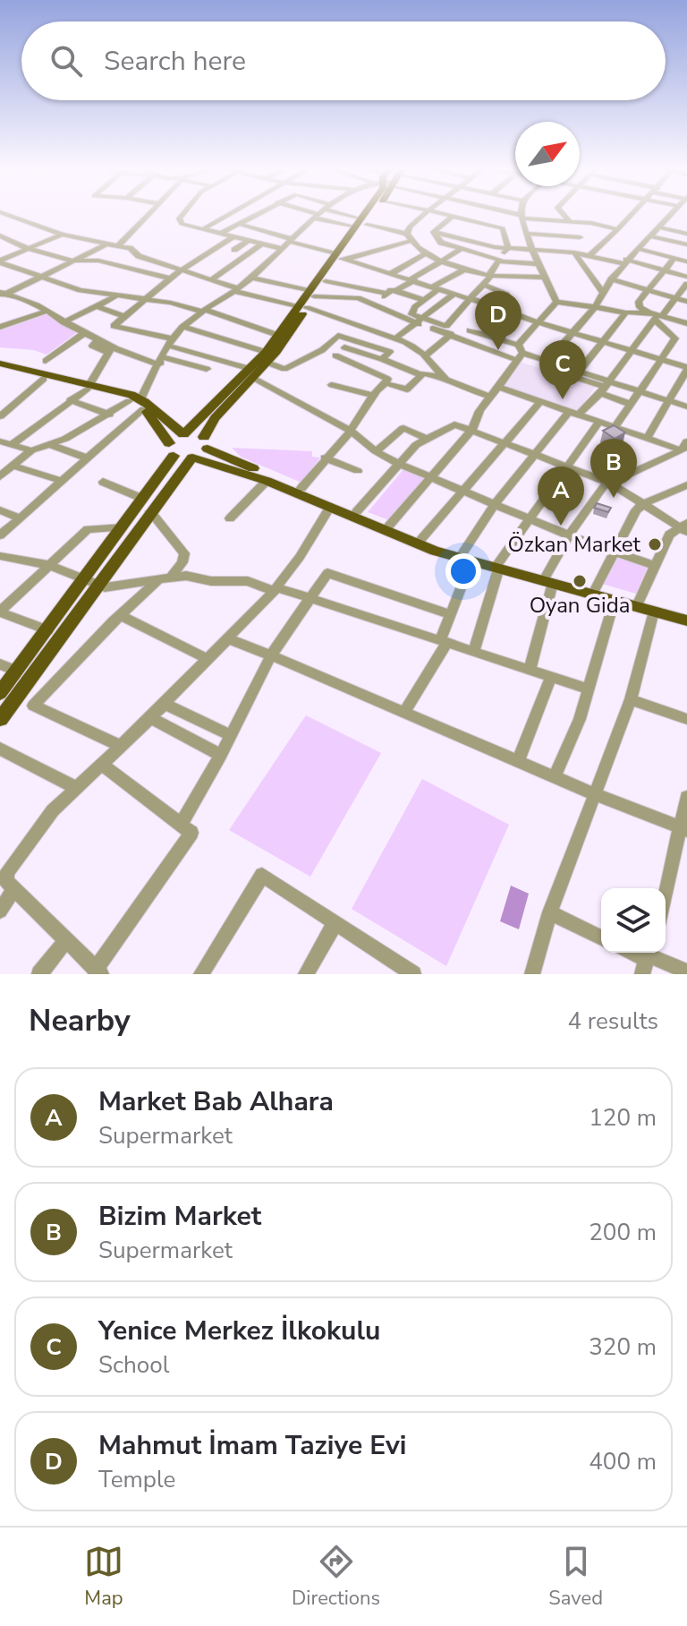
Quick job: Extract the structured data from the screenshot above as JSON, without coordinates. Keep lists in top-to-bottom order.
{
  "places": ["Özkan Market", "Oyan Gida"],
  "north": "top right",
  "page": {
    "search": "Search here",
    "pins": [
      "D",
      "C",
      "B",
      "A"
    ],
    "heading": ["Nearby", "4 results"],
    "list": [
      {
        "mark": "A",
        "name": "Market Bab Alhara",
        "note": "Supermarket",
        "value": "120 m"
      },
      {
        "mark": "B",
        "name": "Bizim Market",
        "note": "Supermarket",
        "value": "200 m"
      },
      {
        "mark": "C",
        "name": "Yenice Merkez İlkokulu",
        "note": "School",
        "value": "320 m"
      },
      {
        "mark": "D",
        "name": "Mahmut İmam Taziye Evi",
        "note": "Temple",
        "value": "400 m"
      }
    ],
    "nav": ["Map", "Directions", "Saved"]
  }
}
